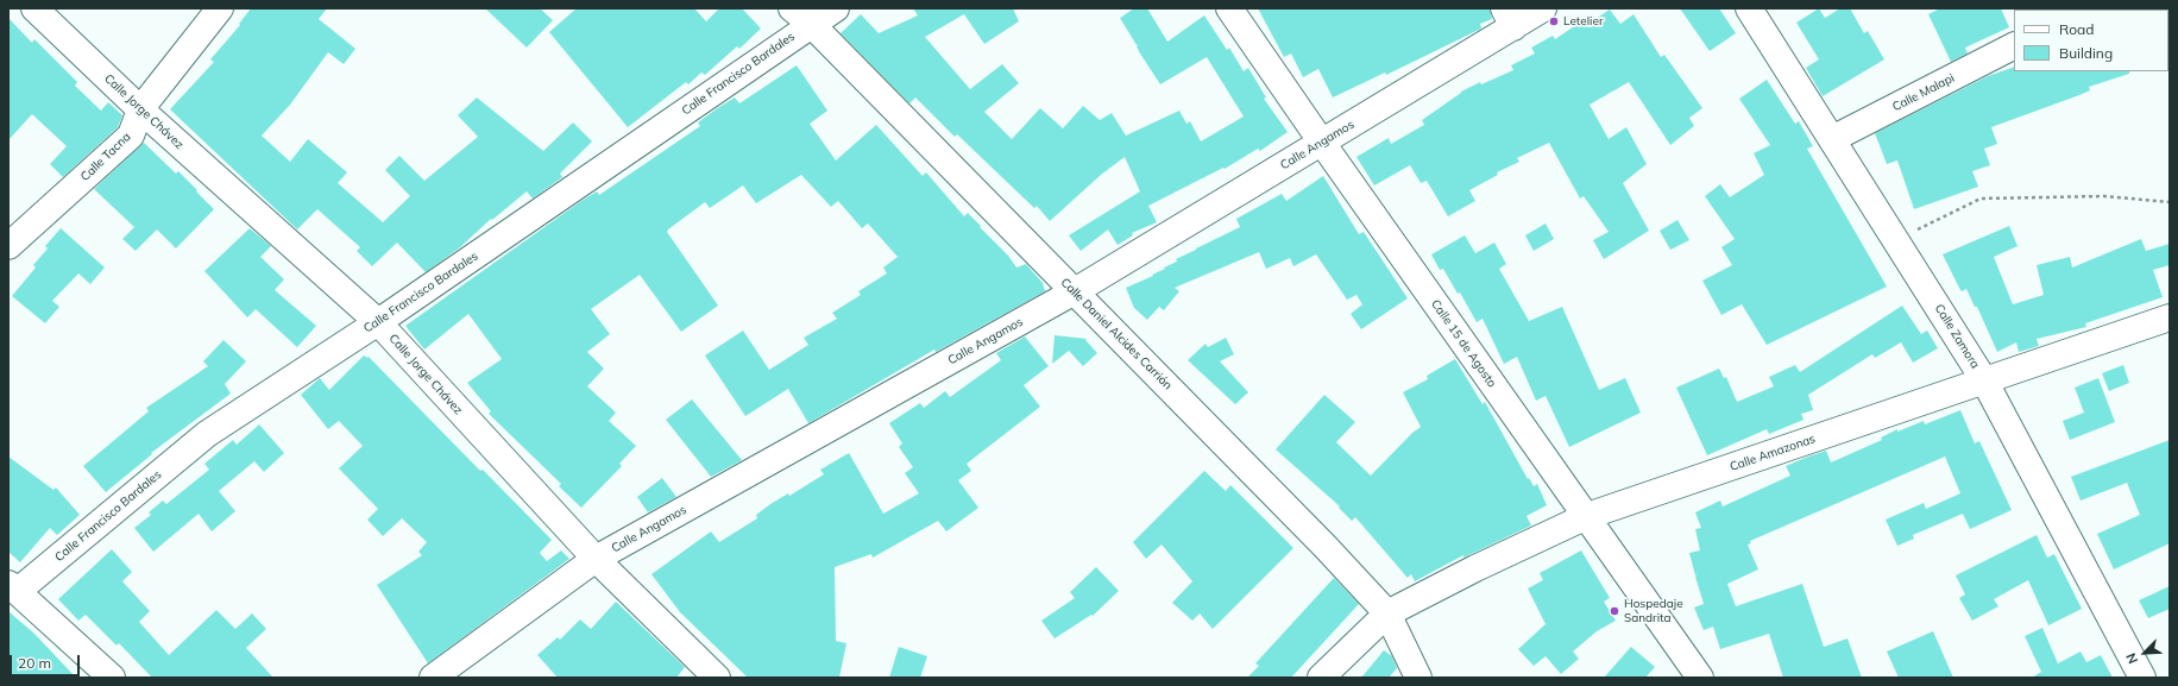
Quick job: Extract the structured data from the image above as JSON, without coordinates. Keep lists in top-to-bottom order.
{
  "streets": {
    "street": [
      "Calle Francisco Bardales",
      "Calle Malapi",
      "Calle Jorge Chávez",
      "Calle Angamos",
      "Calle Tacna",
      "Calle Daniel Alcides Carrión",
      "Calle Zamora",
      "Calle 15 de Agosto",
      "Calle Amazonas"
    ]
  },
  "crossings": [
    ["Calle Francisco Bardales", "Calle Jorge Chávez"],
    ["Calle Francisco Bardales", "Calle Daniel Alcides Carrión"],
    ["Calle Malapi", "Calle Zamora"],
    ["Calle Jorge Chávez", "Calle Angamos"],
    ["Calle Jorge Chávez", "Calle Tacna"],
    ["Calle Angamos", "Calle Daniel Alcides Carrión"],
    ["Calle Angamos", "Calle 15 de Agosto"],
    ["Calle Daniel Alcides Carrión", "Calle Amazonas"],
    ["Calle Zamora", "Calle Amazonas"],
    ["Calle 15 de Agosto", "Calle Amazonas"]
  ],
  "places": ["Letelier", "Hospedaje Sandrita"],
  "legend": ["Road", "Building"],
  "scale_bar": "20 m",
  "north": "bottom left"
}
